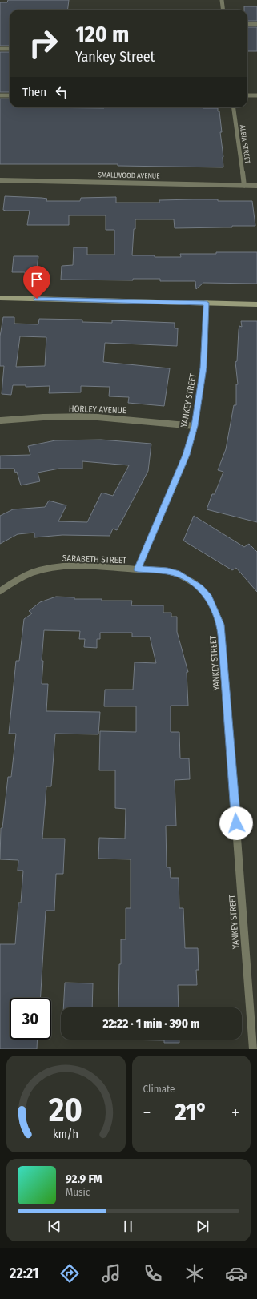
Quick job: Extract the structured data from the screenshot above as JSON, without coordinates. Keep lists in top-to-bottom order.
{
  "streets": {
    "street": [
      "ALBIA STREET",
      "SMALLWOOD AVENUE",
      "YANKEY STREET",
      "HORLEY AVENUE",
      "SARABETH STREET"
    ]
  },
  "crossings": [
    ["ALBIA STREET", "SMALLWOOD AVENUE"],
    ["YANKEY STREET", "HORLEY AVENUE"],
    ["YANKEY STREET", "SARABETH STREET"]
  ],
  "page": {
    "turn": ["120 m", "Yankey Street"],
    "then": "Then",
    "limit": "30",
    "trip": "22:22 · 1 min · 390 m",
    "tile": "Climate",
    "heat": ["−", "21°", "+"],
    "song": ["92.9 FM", "Music"],
    "tabs": "22:21",
    "gauge": ["20", "km/h"]
  }
}
